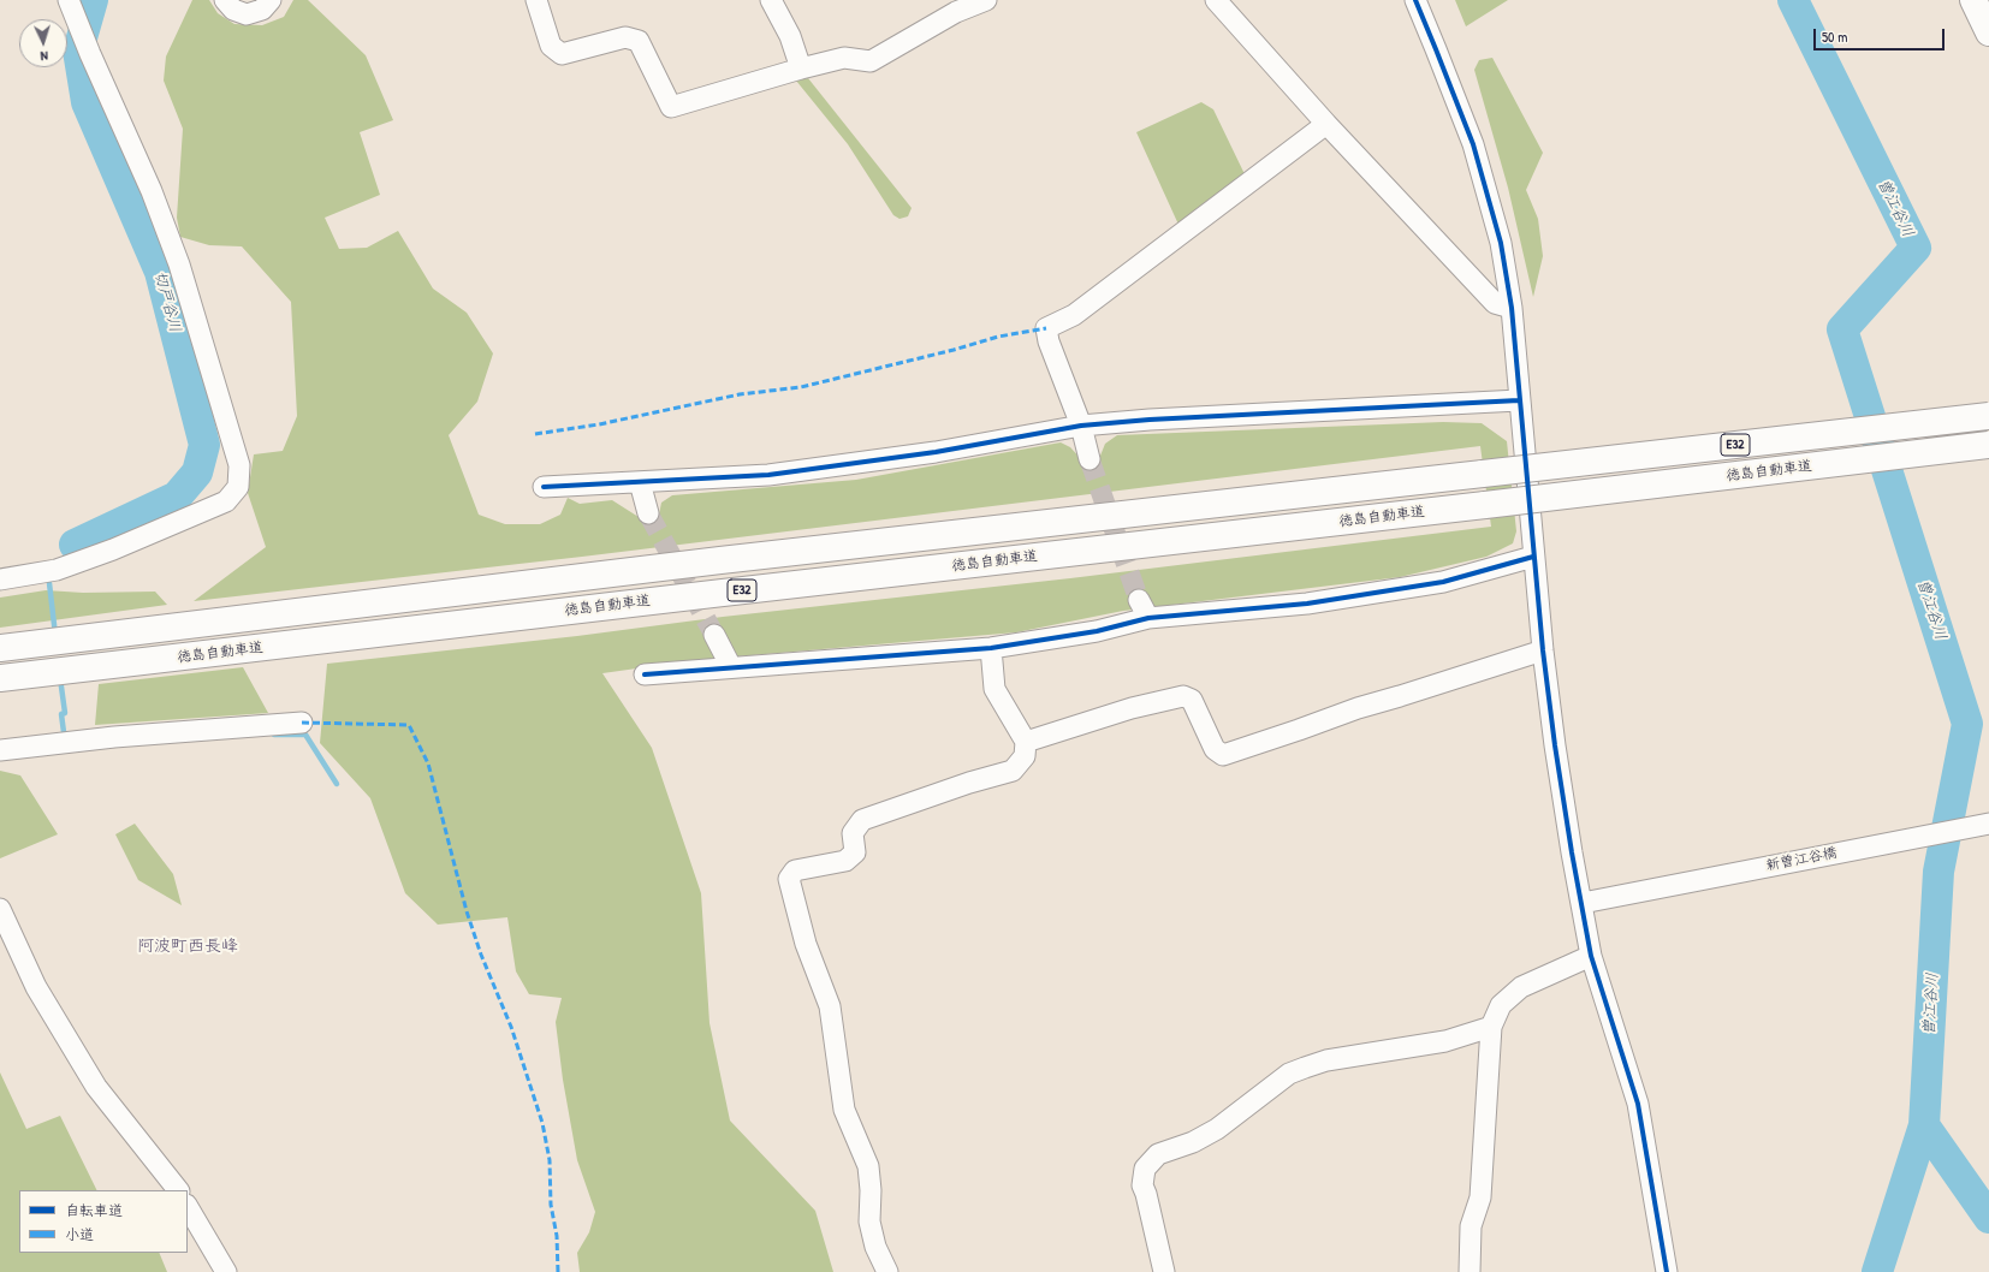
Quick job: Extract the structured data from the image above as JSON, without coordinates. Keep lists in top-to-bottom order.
{
  "streets": {
    "highway": ["E32", "徳島自動車道"],
    "street": ["新曽江谷橋"]
  },
  "districts": ["阿波町西長峰"],
  "water": ["曽江谷川", "切戸谷川"],
  "legend": ["自転車道", "小道"],
  "scale_bar": "50 m",
  "north": "bottom"
}
